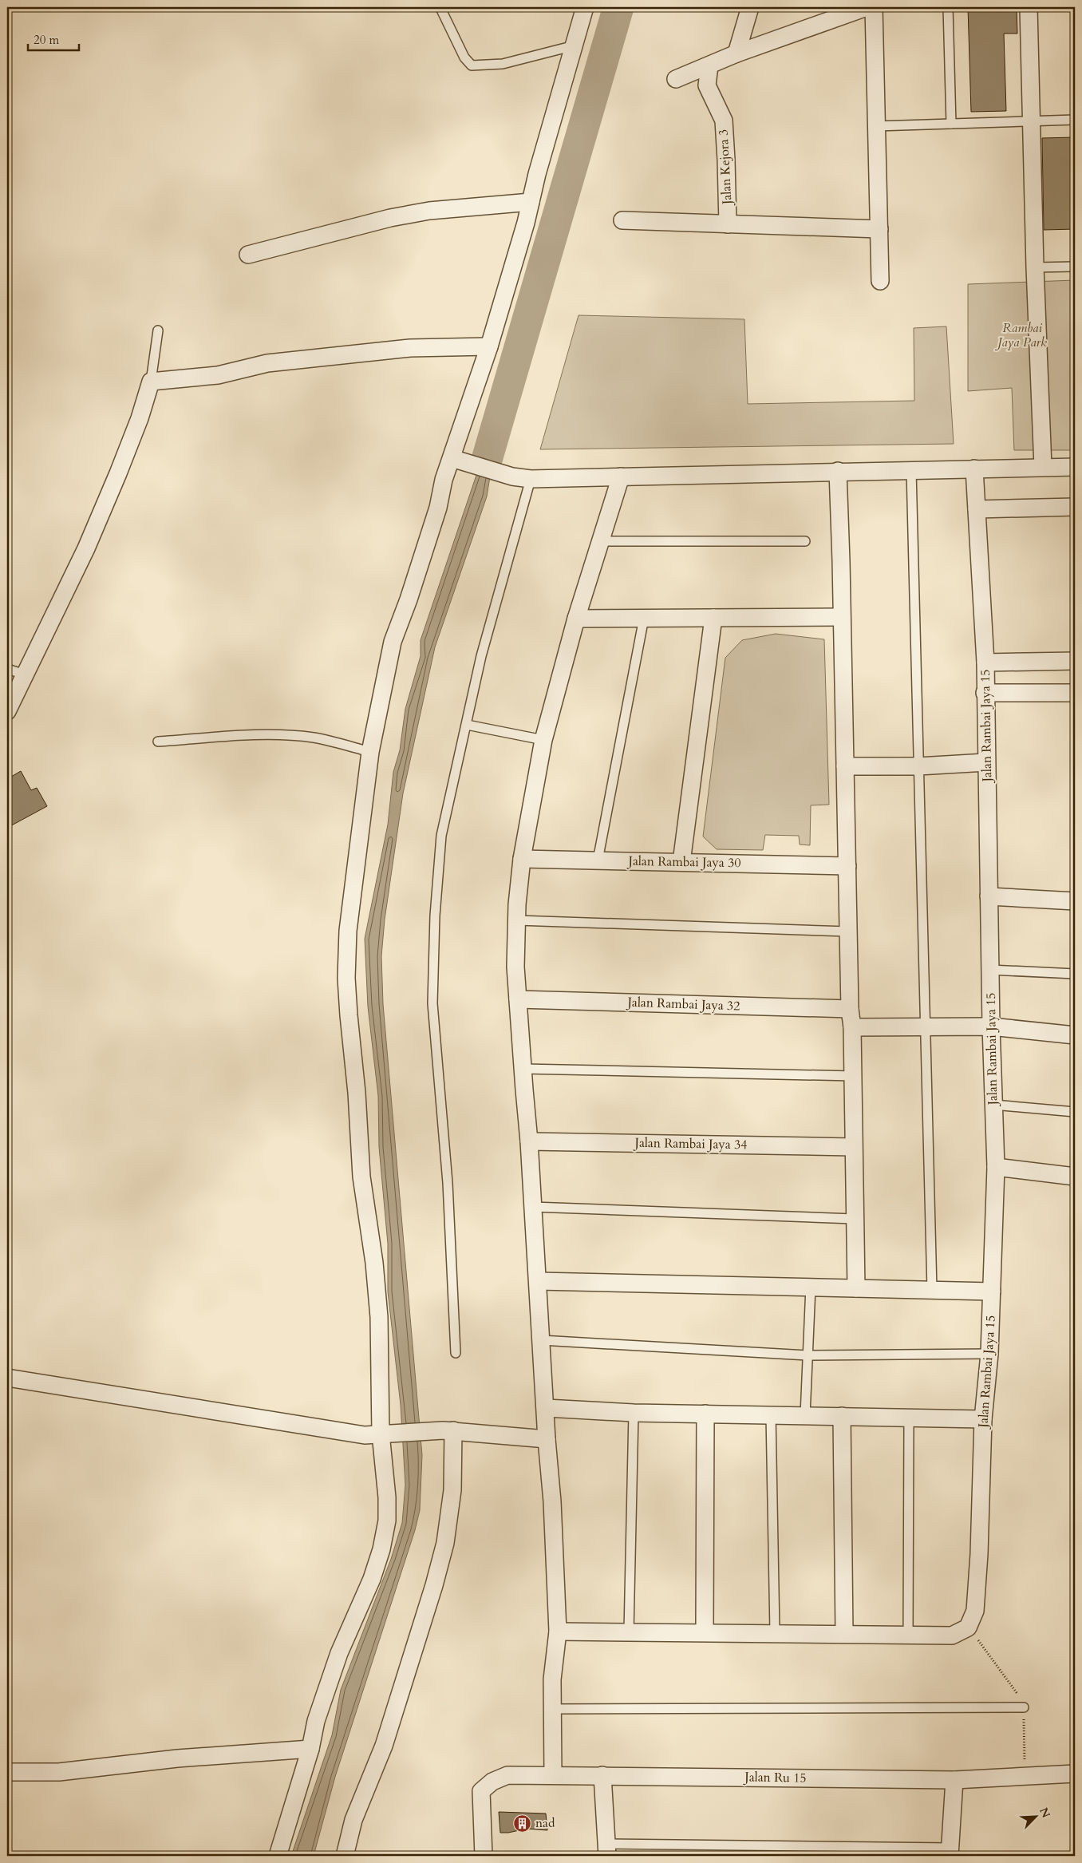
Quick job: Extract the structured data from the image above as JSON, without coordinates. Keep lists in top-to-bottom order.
{
  "streets": {
    "street": [
      "Jalan Kejora 3",
      "Jalan Rambai Jaya 15",
      "Jalan Rambai Jaya 30",
      "Jalan Rambai Jaya 32",
      "Jalan Rambai Jaya 34",
      "Jalan Ru 15"
    ]
  },
  "parks": ["Rambai Jaya Park"],
  "places": {
    "building": ["nad"]
  },
  "scale_bar": "20 m",
  "north": "top right"
}
